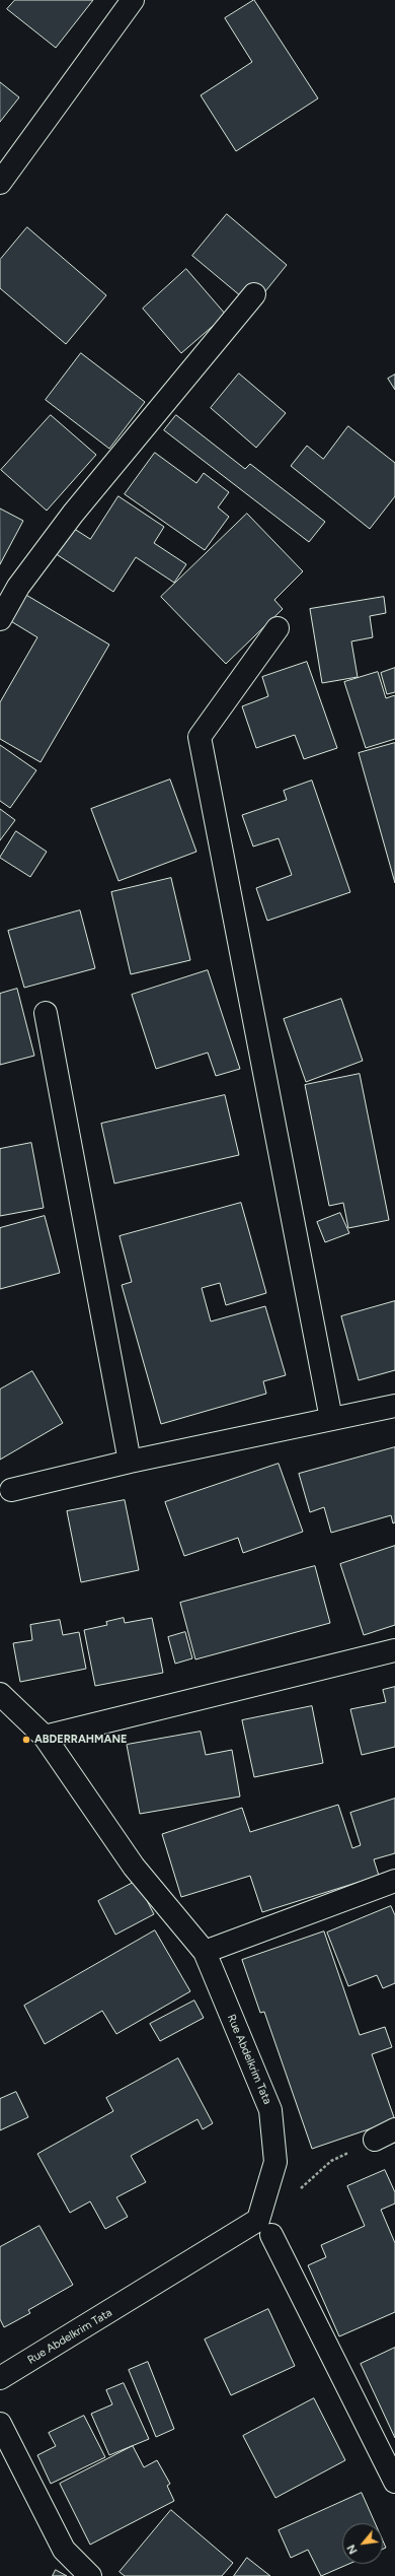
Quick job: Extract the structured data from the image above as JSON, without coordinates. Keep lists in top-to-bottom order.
{
  "streets": {
    "street": ["Rue Abdelkrim Tata"]
  },
  "places": ["ABDERRAHMANE"],
  "north": "bottom left"
}
